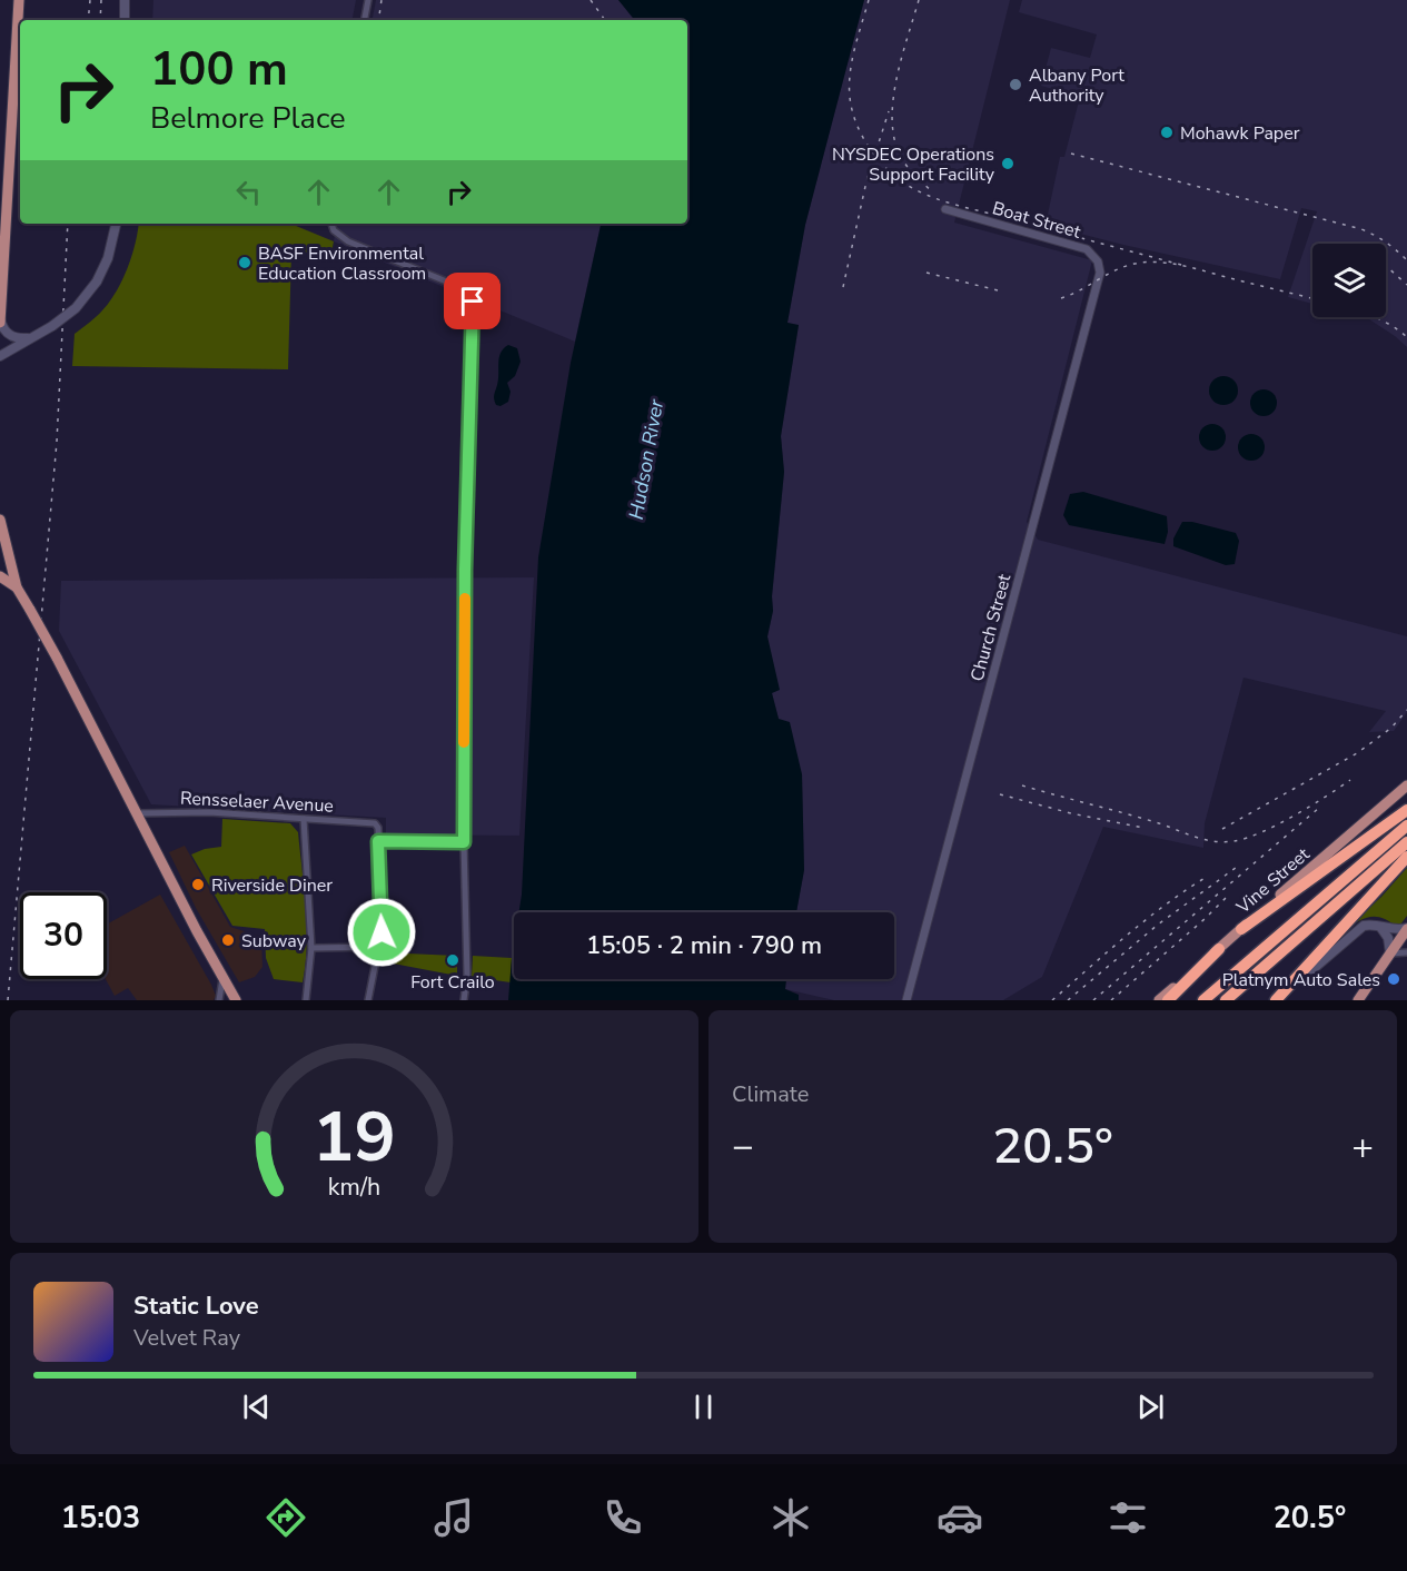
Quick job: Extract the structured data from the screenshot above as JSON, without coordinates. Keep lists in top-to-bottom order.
{
  "streets": {
    "main road": ["Vine Street"],
    "street": ["Boat Street", "Church Street", "Rensselaer Avenue"]
  },
  "crossings": [
    ["Boat Street", "Church Street"]
  ],
  "water": ["Hudson River"],
  "places": [
    "Albany Port Authority",
    "Mohawk Paper",
    "NYSDEC Operations Support Facility",
    "BASF Environmental Education Classroom",
    "Riverside Diner",
    "Subway",
    "Fort Crailo",
    "Platnym Auto Sales"
  ],
  "page": {
    "turn": ["100 m", "Belmore Place"],
    "limit": "30",
    "trip": "15:05 · 2 min · 790 m",
    "tile": "Climate",
    "heat": ["−", "20.5°", "+"],
    "song": ["Static Love", "Velvet Ray"],
    "tabs": ["15:03", "20.5°"],
    "gauge": ["19", "km/h"]
  }
}
